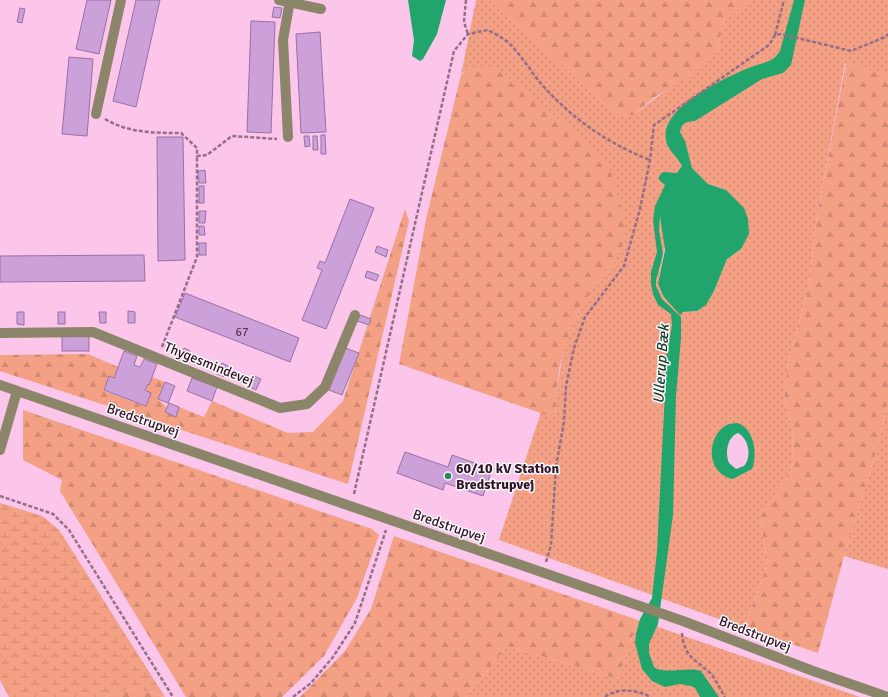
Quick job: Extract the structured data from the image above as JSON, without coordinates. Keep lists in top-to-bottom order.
{
  "streets": {
    "street": ["Thygesmindevej", "Bredstrupvej"]
  },
  "water": ["Ullerup Bæk"],
  "places": ["60/10 kV Station Bredstrupvej"],
  "house_numbers": ["67"]
}
